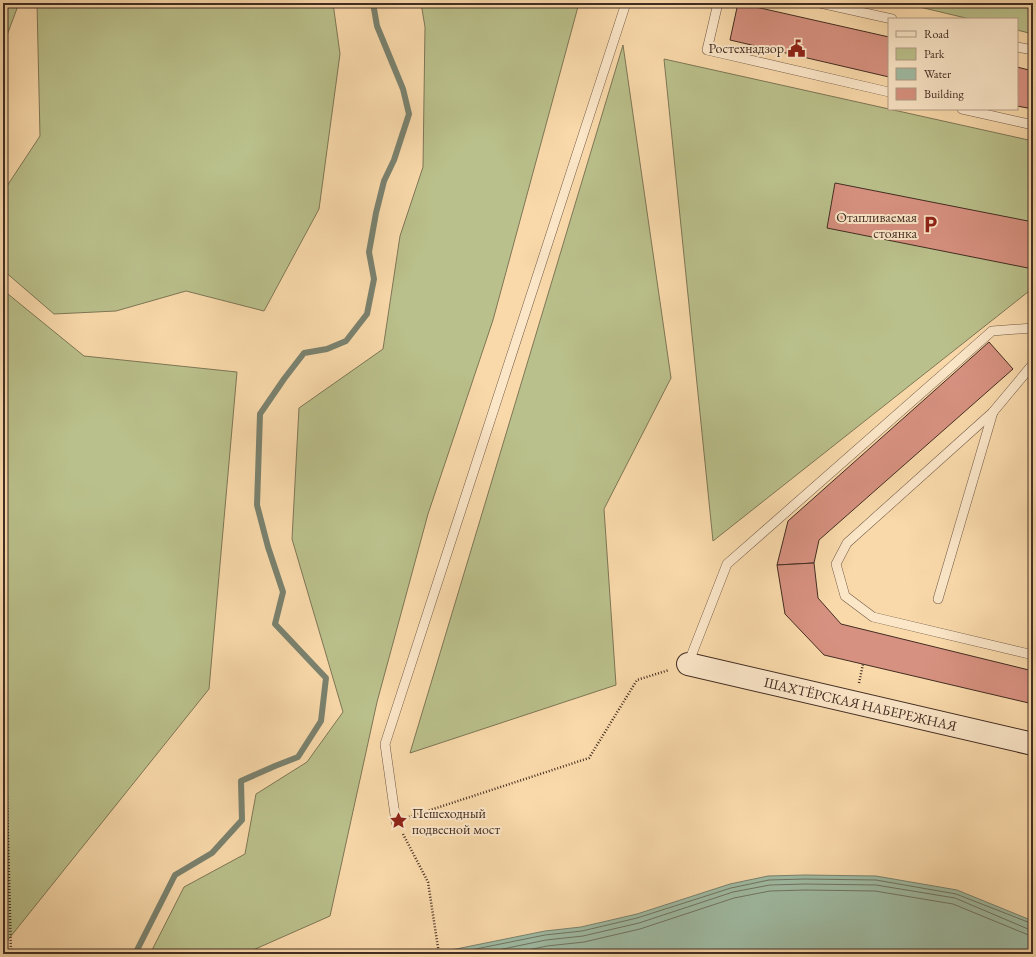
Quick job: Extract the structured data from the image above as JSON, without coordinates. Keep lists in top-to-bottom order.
{
  "streets": {
    "street": ["ШАХТЁРСКАЯ НАБЕРЕЖНАЯ"]
  },
  "places": {
    "public building": ["Ростехнадзор"],
    "parking": ["Отапливаемая стоянка"],
    "place": ["Пешеходный подвесной мост"]
  },
  "legend": [
    "Road",
    "Park",
    "Water",
    "Building"
  ]
}
